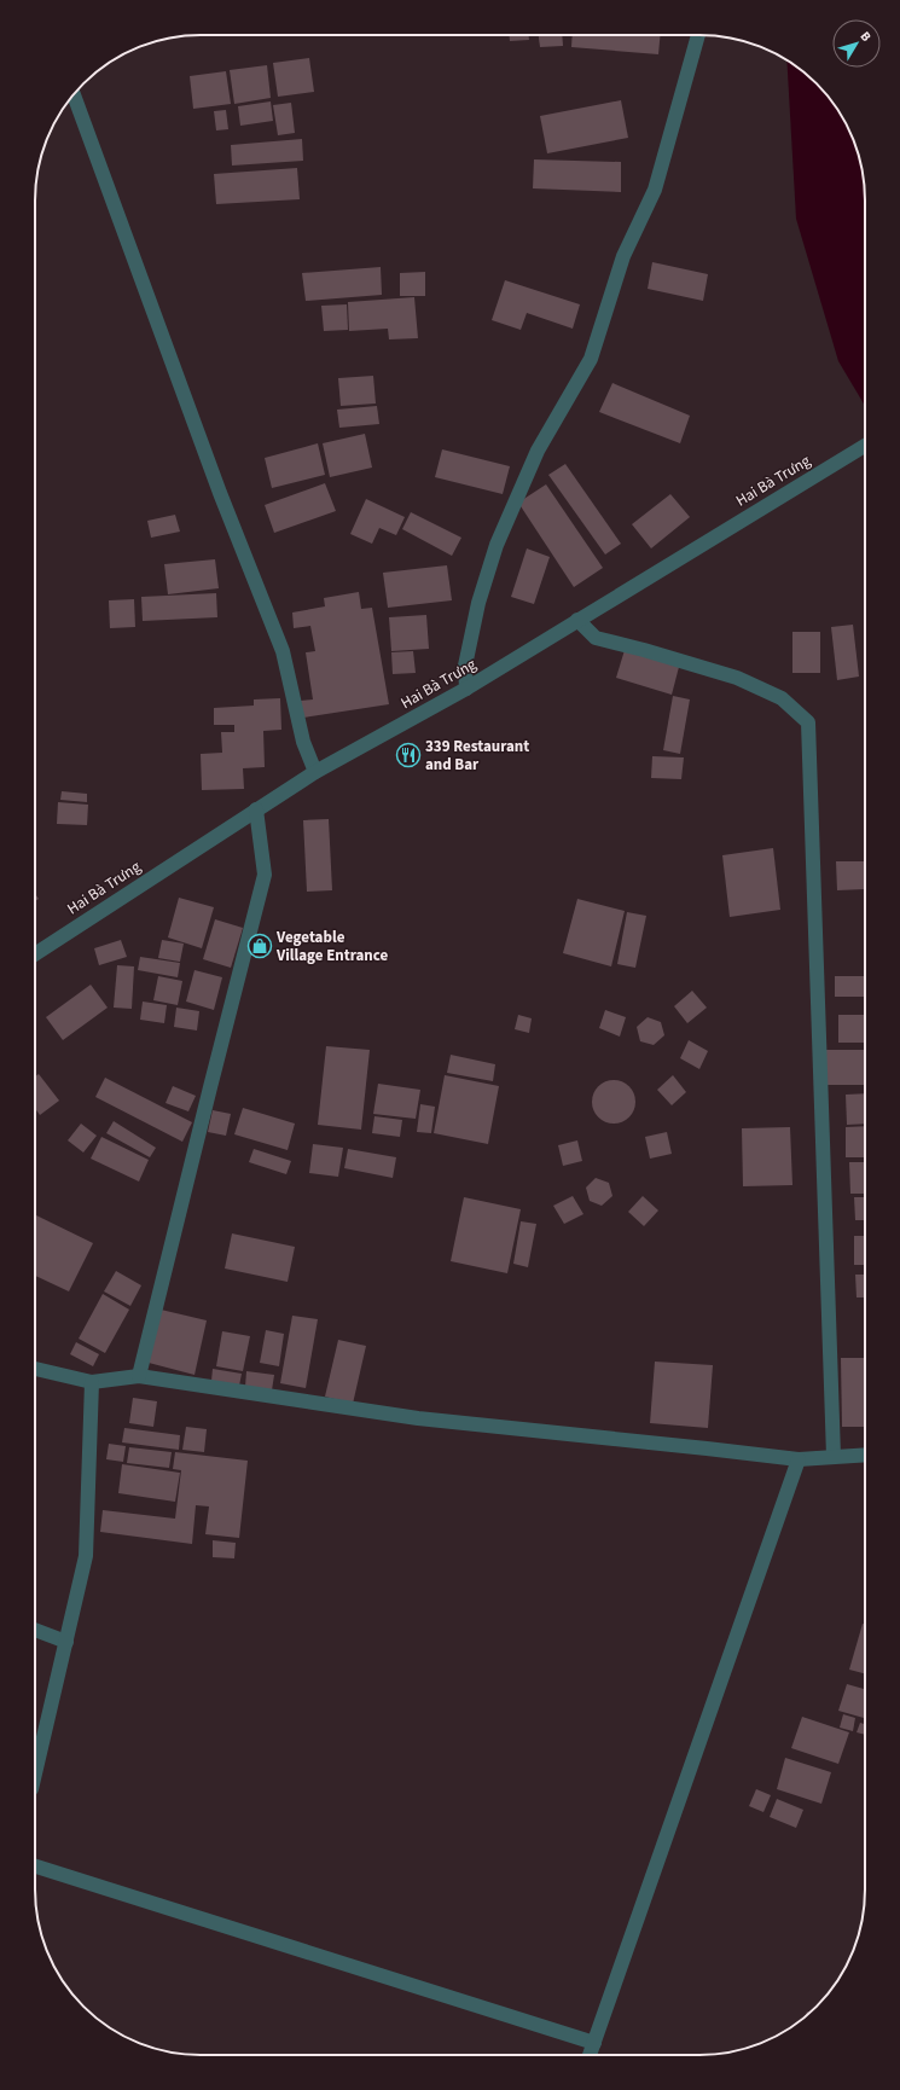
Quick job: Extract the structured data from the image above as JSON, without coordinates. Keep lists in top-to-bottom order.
{
  "streets": {
    "street": ["Hai Bà Trưng"]
  },
  "places": {
    "restaurant": ["339 Restaurant and Bar"],
    "shop": ["Vegetable Village Entrance"]
  },
  "north": "top right"
}
